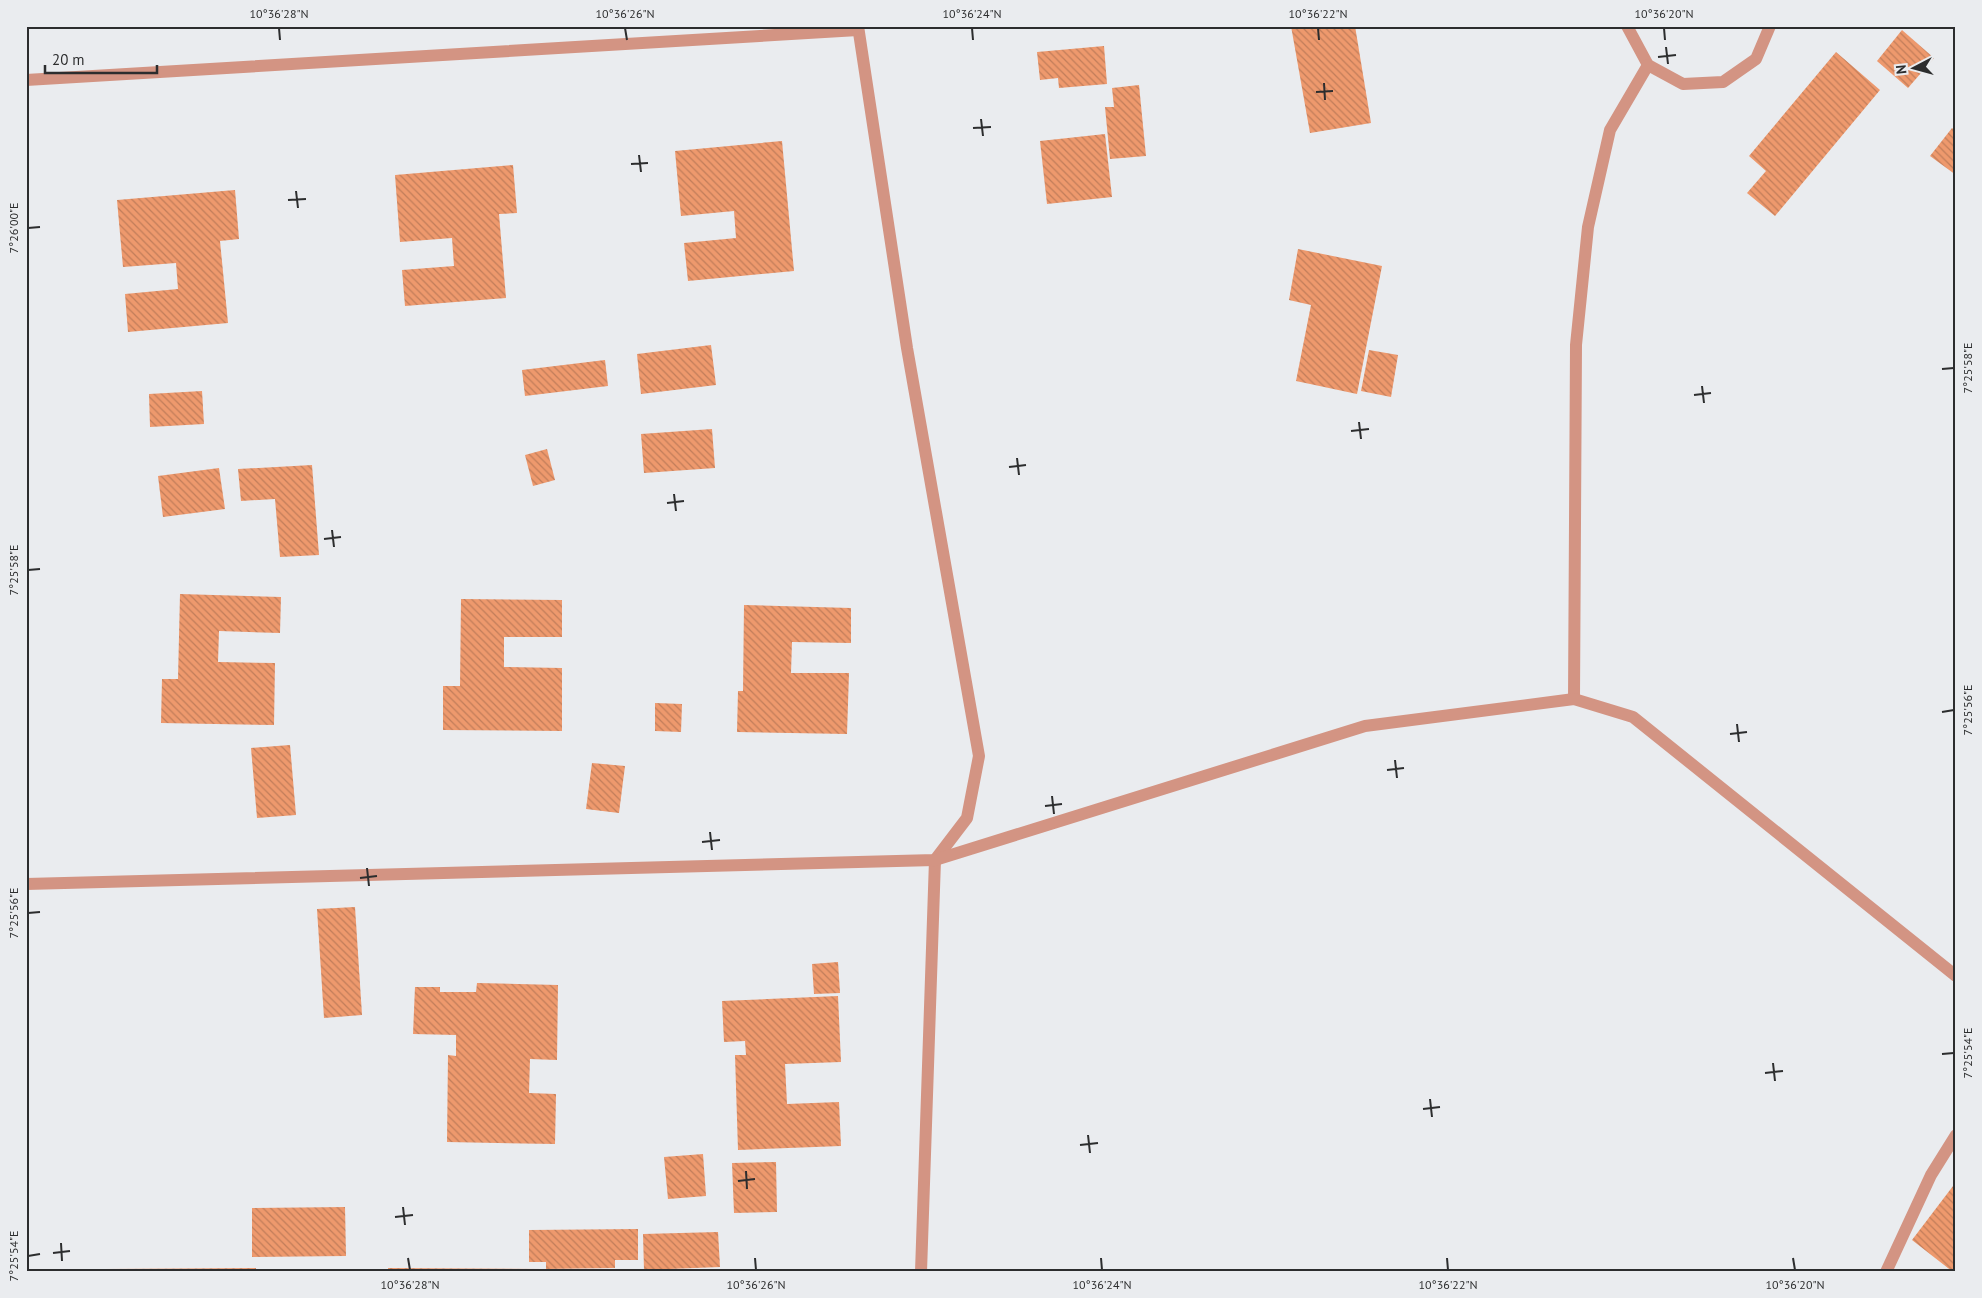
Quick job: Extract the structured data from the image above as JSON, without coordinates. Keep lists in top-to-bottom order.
{
  "scale_bar": "20 m",
  "north": "left",
  "coordinates": [
    "10°36'28\"N",
    "10°36'26\"N",
    "10°36'24\"N",
    "10°36'22\"N",
    "10°36'20\"N",
    "7°26'00\"E",
    "7°25'58\"E",
    "7°25'56\"E",
    "7°25'54\"E"
  ]
}
